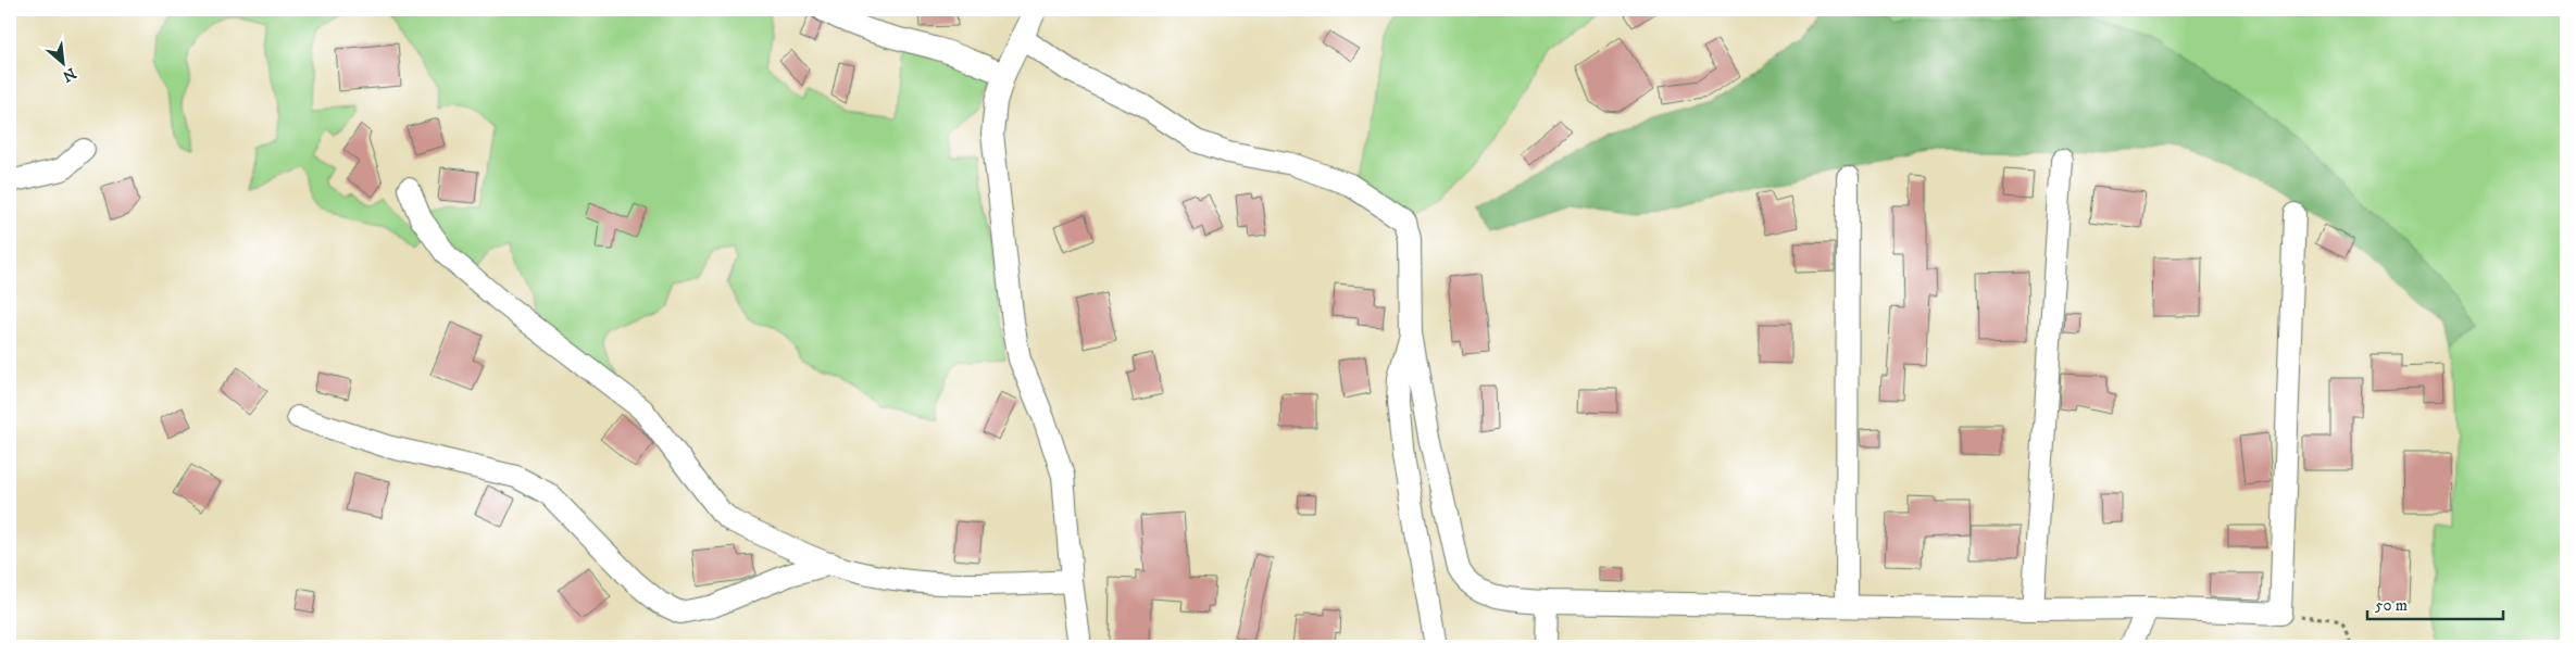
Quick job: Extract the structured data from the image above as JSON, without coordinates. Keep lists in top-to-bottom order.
{
  "scale_bar": "50 m",
  "north": "bottom right"
}
